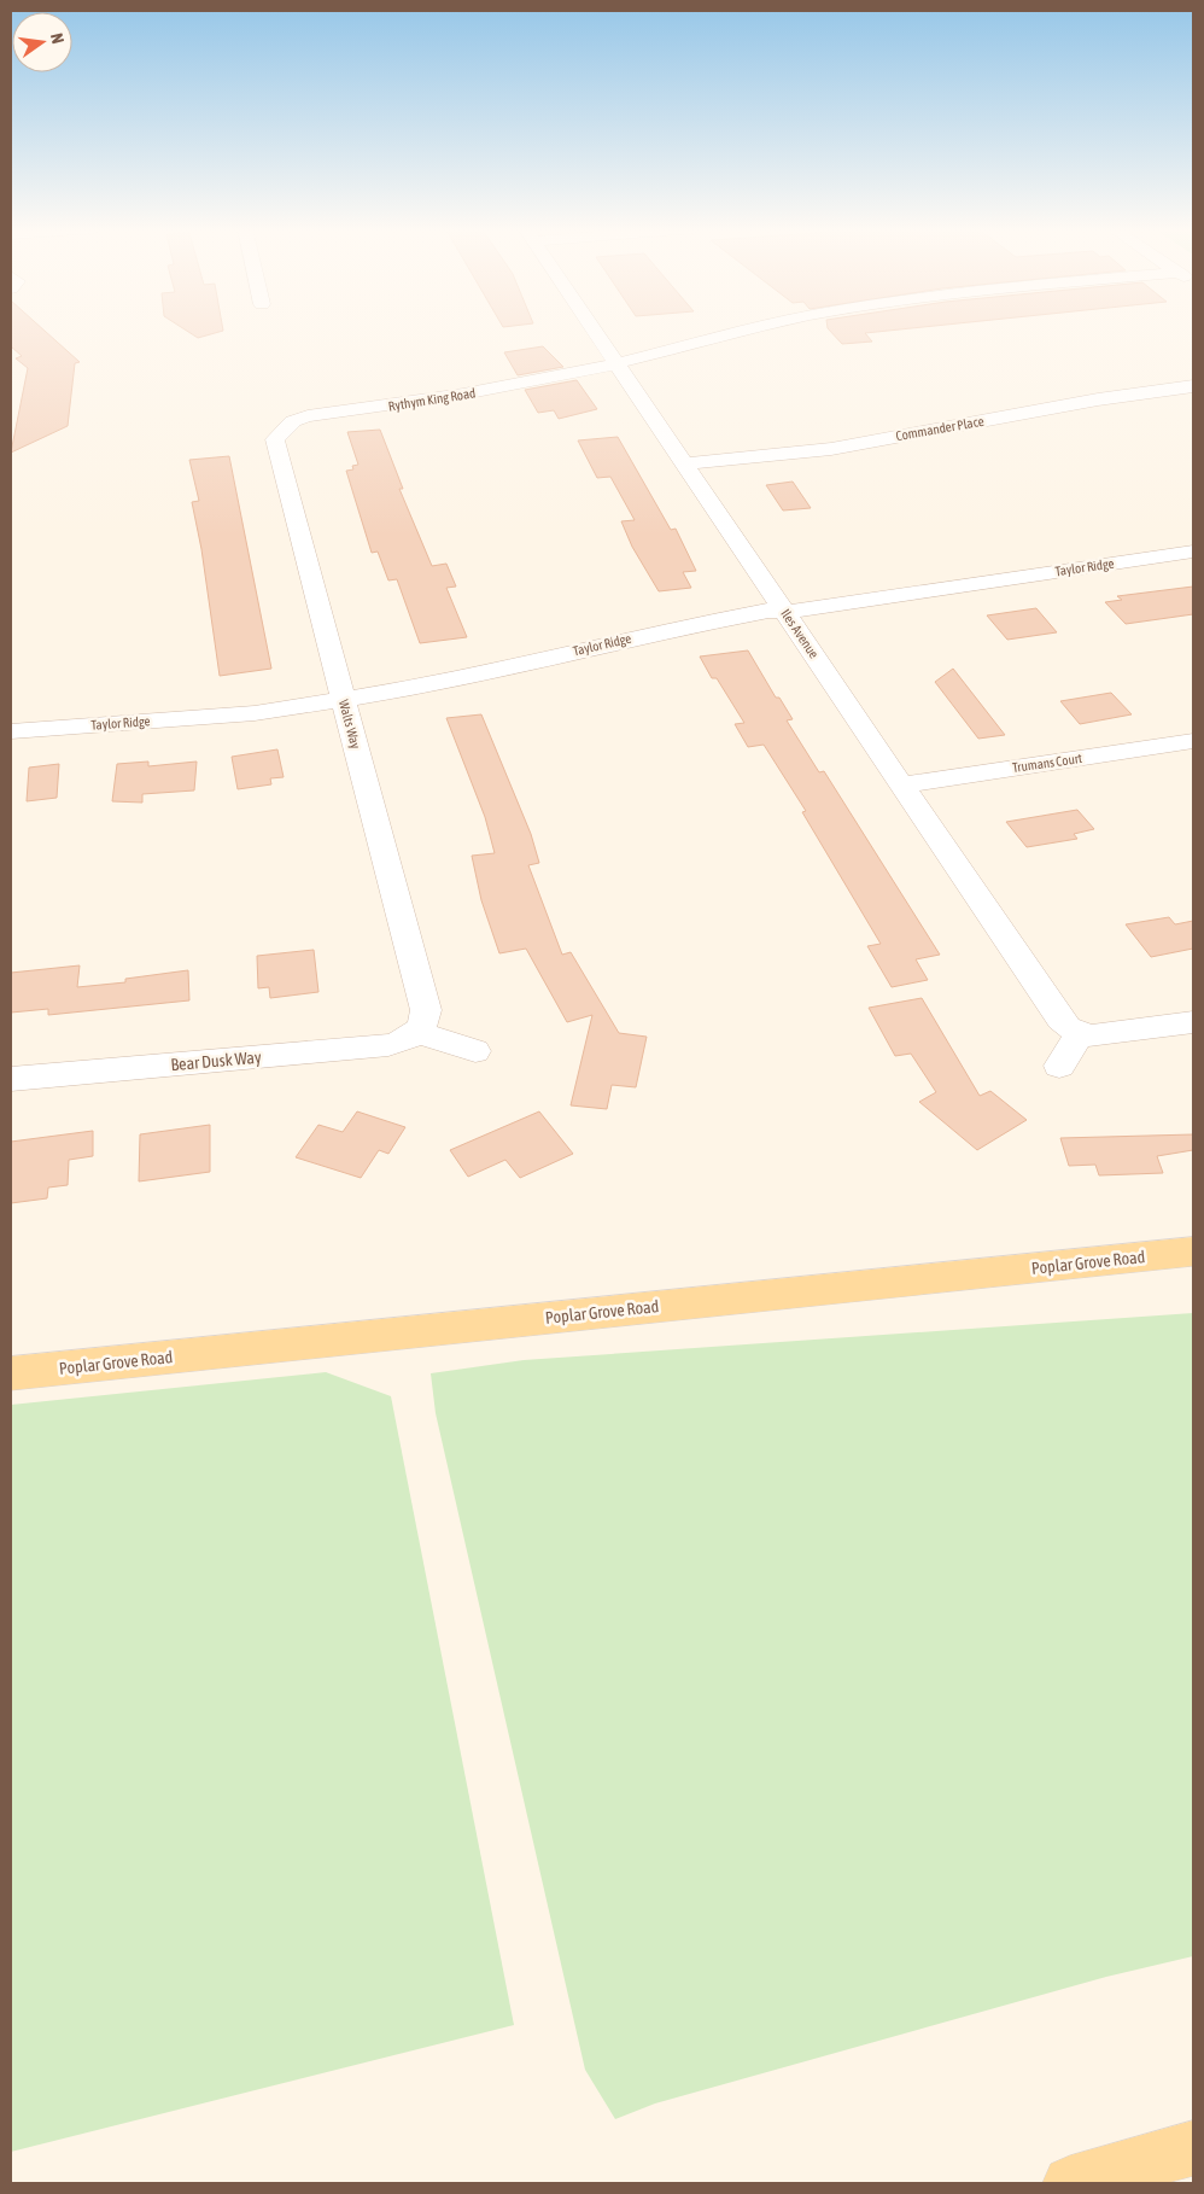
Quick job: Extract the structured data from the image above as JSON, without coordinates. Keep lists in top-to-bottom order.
{
  "streets": {
    "main road": ["Poplar Grove Road"],
    "street": [
      "Rythym King Road",
      "Commander Place",
      "Taylor Ridge",
      "Iles Avenue",
      "Walts Way",
      "Trumans Court",
      "Bear Dusk Way"
    ]
  },
  "crossings": [
    ["Rythym King Road", "Iles Avenue"],
    ["Rythym King Road", "Walts Way"],
    ["Commander Place", "Iles Avenue"],
    ["Taylor Ridge", "Iles Avenue"],
    ["Taylor Ridge", "Walts Way"],
    ["Iles Avenue", "Trumans Court"],
    ["Walts Way", "Bear Dusk Way"]
  ],
  "north": "right"
}
